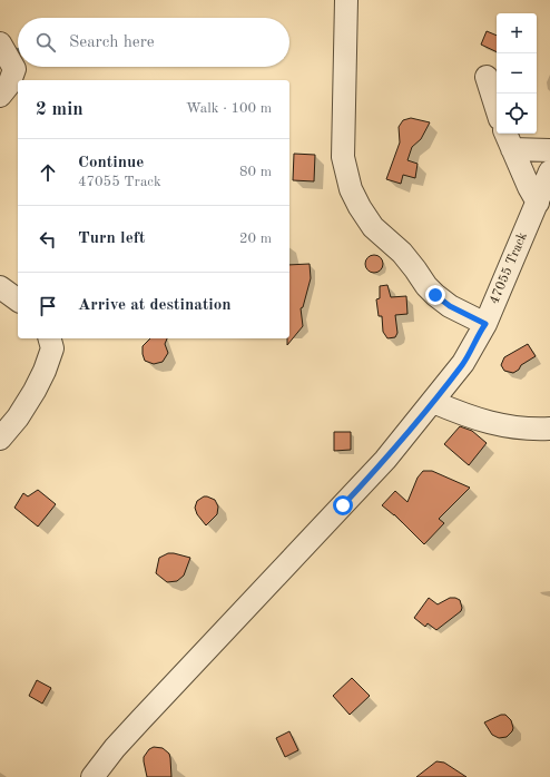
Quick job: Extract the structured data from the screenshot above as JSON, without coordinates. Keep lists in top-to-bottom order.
{
  "streets": {
    "street": ["47055 Track"]
  },
  "page": {
    "map_buttons": ["+", "−"],
    "search": "Search here",
    "heading": ["2 min", "Walk · 100 m"],
    "list": [
      ["Continue", "47055 Track", "80 m"],
      ["Turn left", "20 m"],
      "Arrive at destination"
    ]
  }
}
